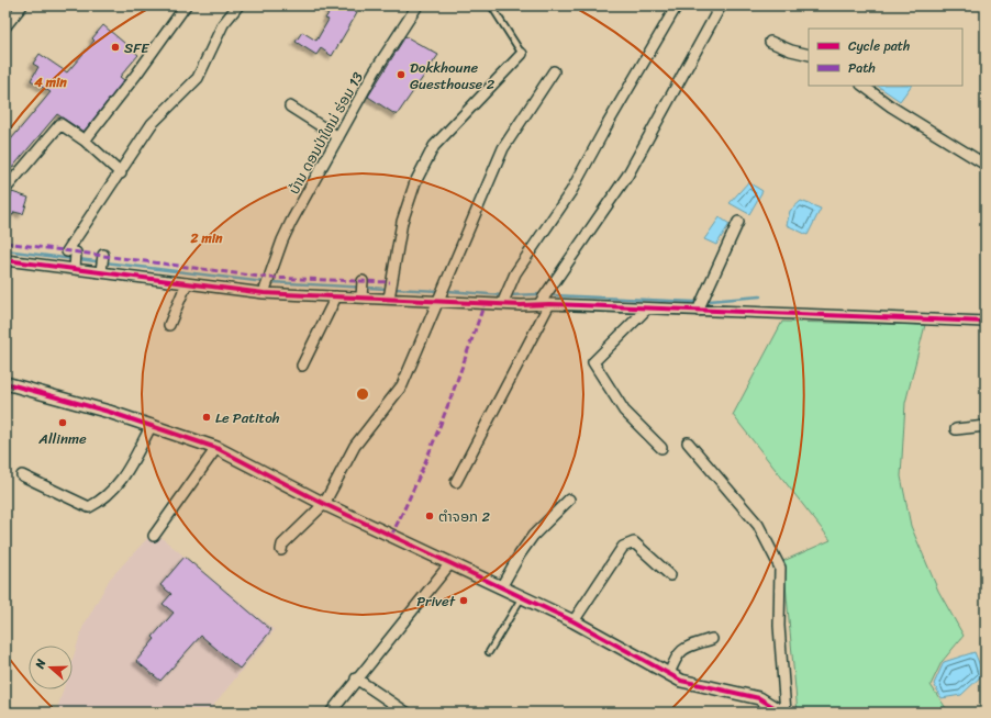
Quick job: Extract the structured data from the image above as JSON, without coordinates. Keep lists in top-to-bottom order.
{
  "streets": {
    "street": ["ບ້ານ ດອນປ່າໃຫມ່ ຮ່ອມ 13"]
  },
  "places": [
    "SFE",
    "Dokkhoune Guesthouse 2",
    "Le Patitoh",
    "Allinme",
    "ຕຳຈອກ 2",
    "Privet"
  ],
  "legend": ["Cycle path", "Path"],
  "north": "left",
  "rings": ["4 min", "2 min"]
}
